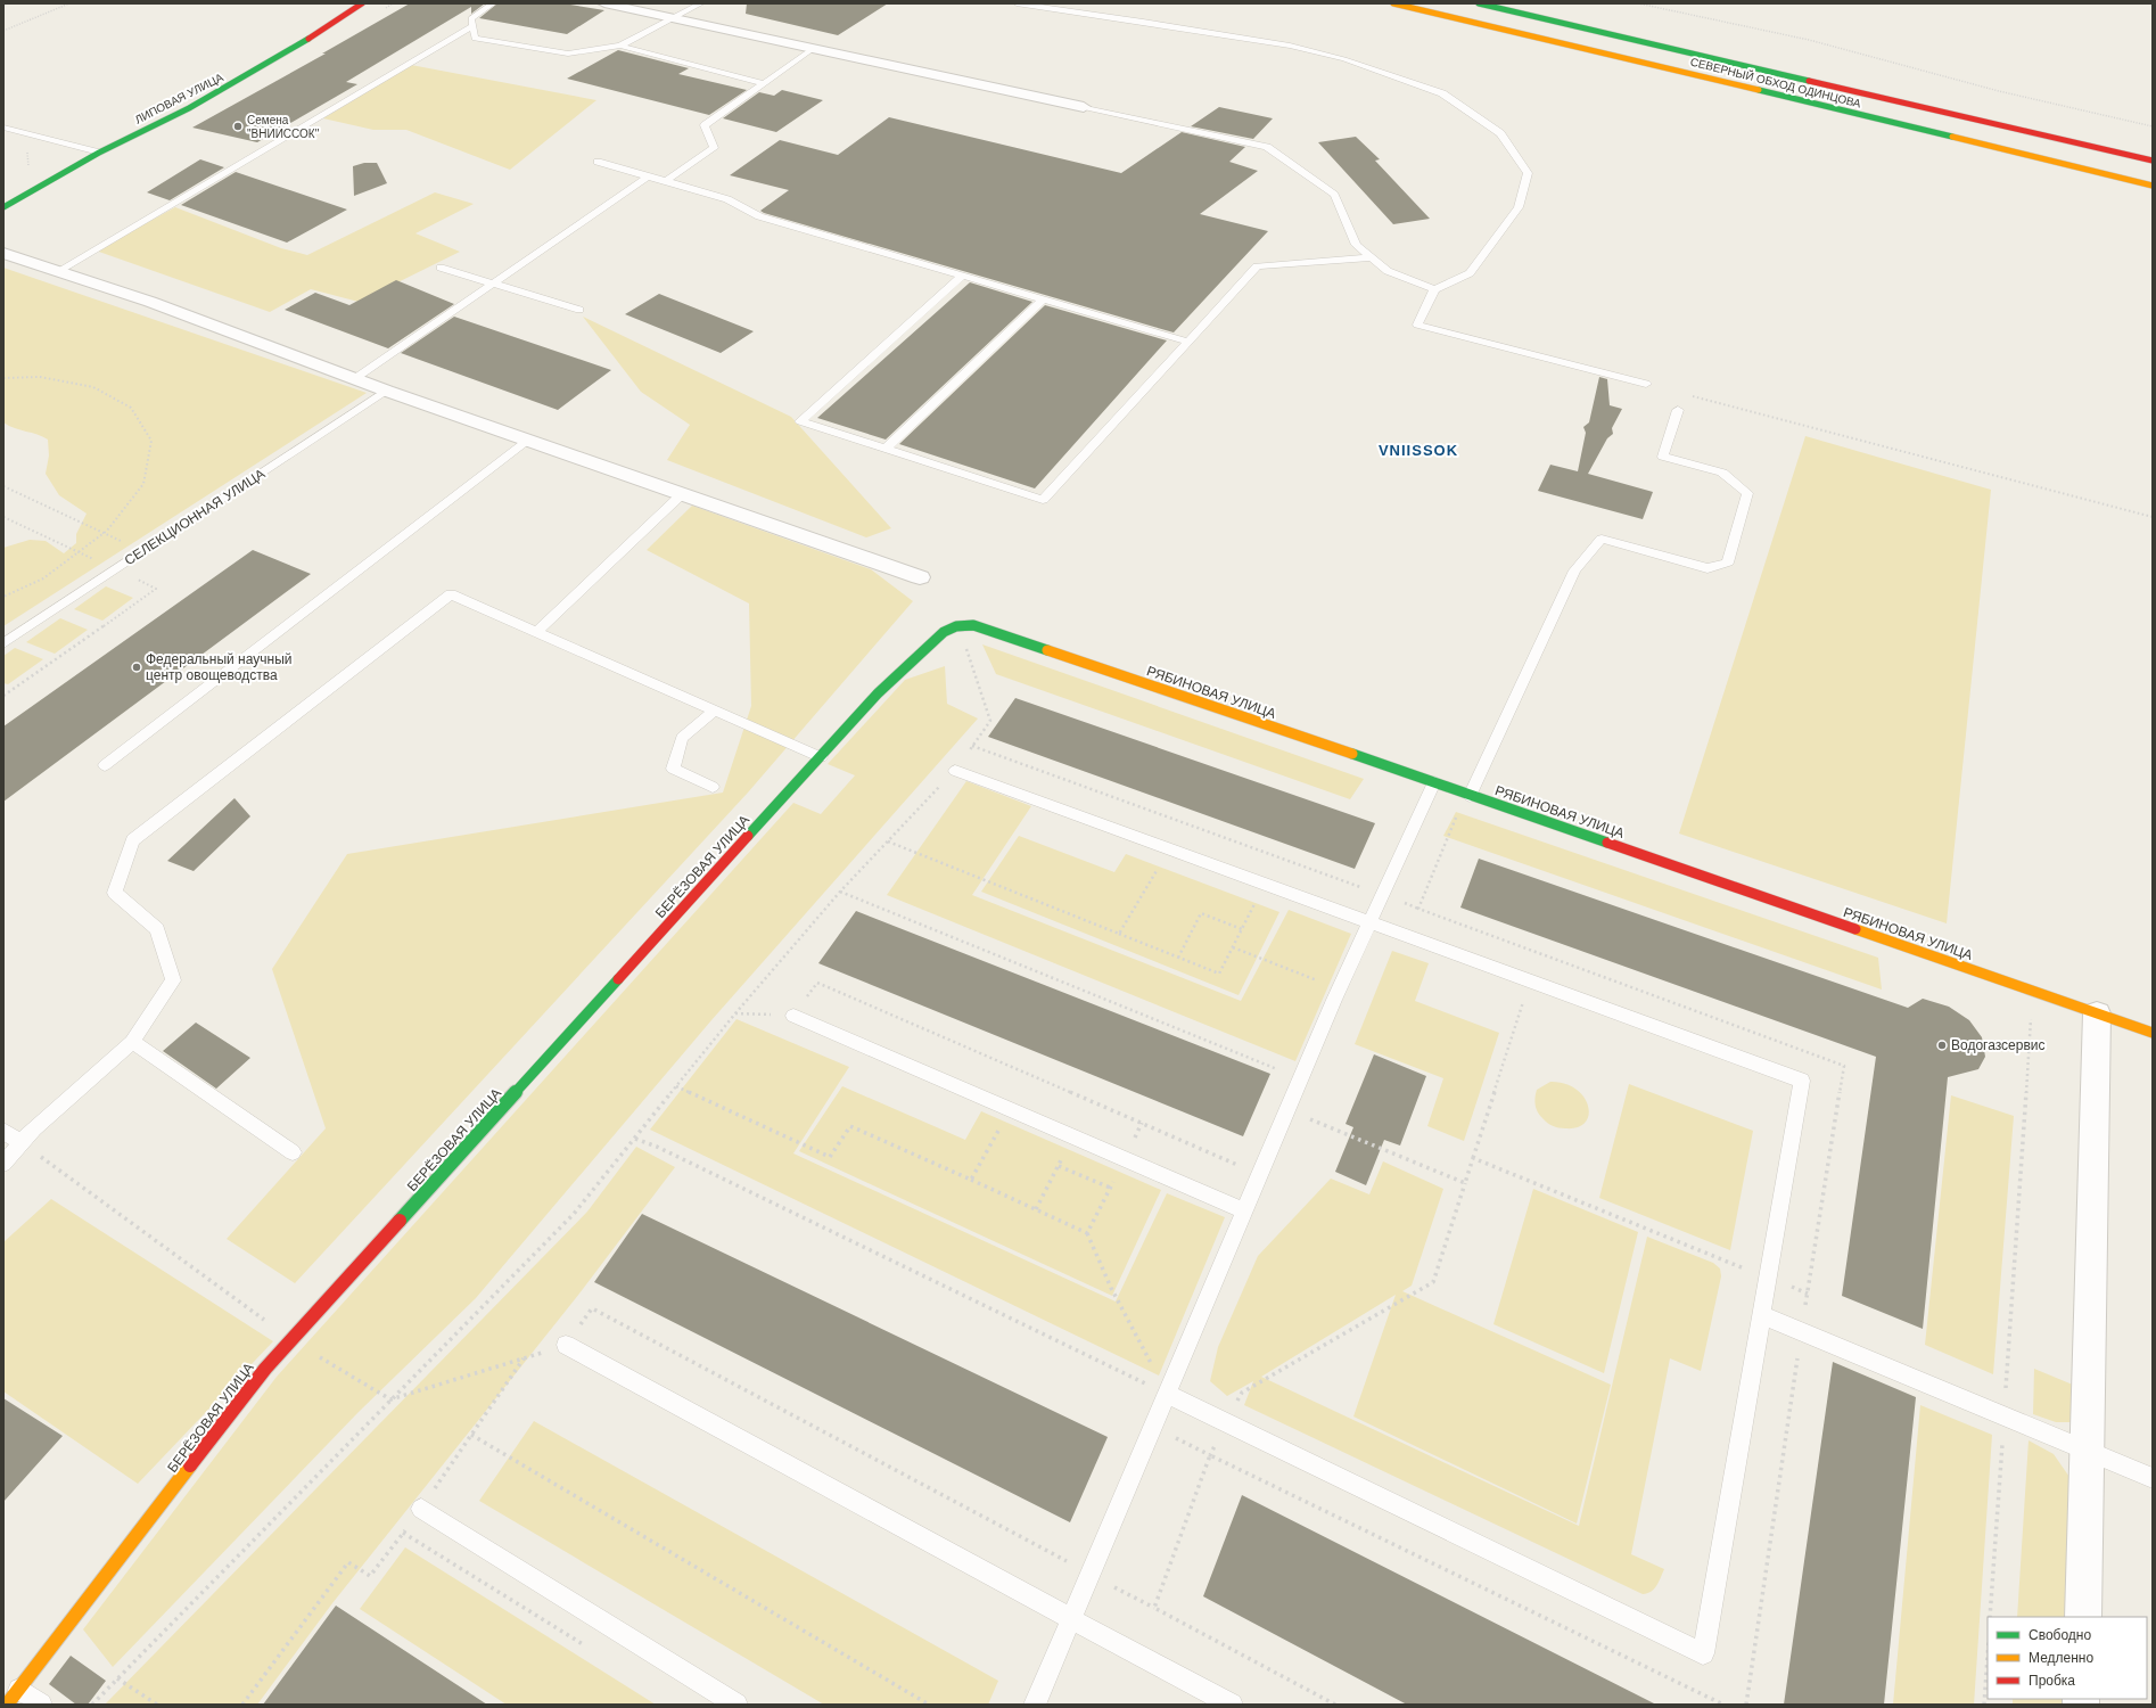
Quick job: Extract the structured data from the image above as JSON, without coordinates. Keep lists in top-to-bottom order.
{
  "streets": {
    "main road": [
      "СЕВЕРНЫЙ ОБХОД ОДИНЦОВА",
      "ЛИПОВАЯ УЛИЦА",
      "РЯБИНОВАЯ УЛИЦА",
      "БЕРЁЗОВАЯ УЛИЦА"
    ],
    "lane": ["СЕЛЕКЦИОННАЯ УЛИЦА"]
  },
  "crossings": [
    ["РЯБИНОВАЯ УЛИЦА", "БЕРЁЗОВАЯ УЛИЦА"]
  ],
  "districts": ["VNIISSOK"],
  "places": ["Семена \"ВНИИССОК\"", "Федеральный научный центр овощеводства", "Водогазсервис"],
  "legend": ["Свободно", "Медленно", "Пробка"]
}
